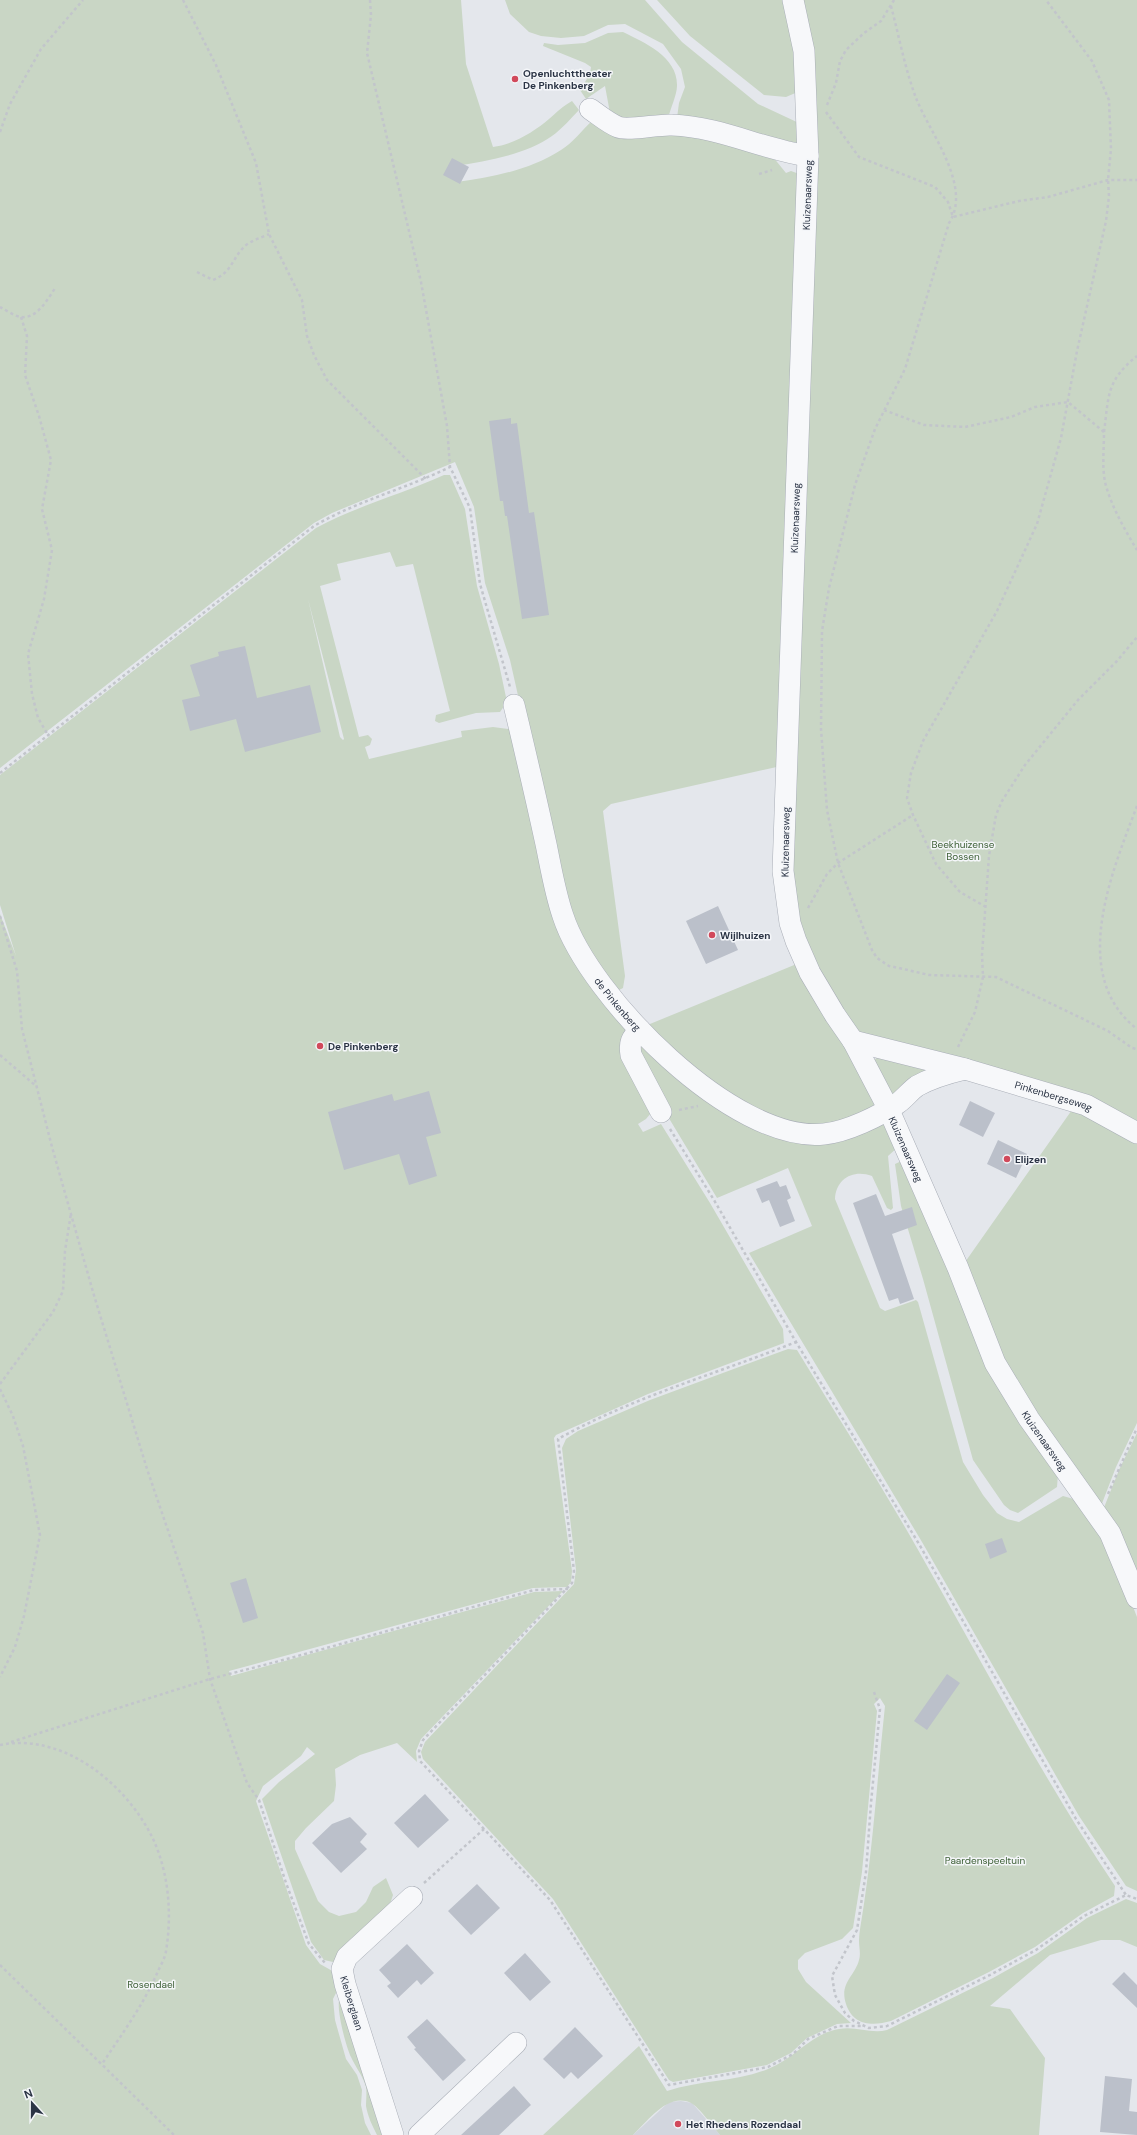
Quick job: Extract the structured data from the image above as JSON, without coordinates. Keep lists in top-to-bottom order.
{
  "streets": {
    "street": [
      "Kluizenaarsweg",
      "de Pinkenberg",
      "Pinkenbergseweg",
      "Kleiberglaan"
    ]
  },
  "crossings": [
    ["Kluizenaarsweg", "de Pinkenberg"],
    ["Kluizenaarsweg", "Pinkenbergseweg"],
    ["de Pinkenberg", "Pinkenbergseweg"]
  ],
  "parks": ["Beekhuizense Bossen", "Paardenspeeltuin", "Rosendael"],
  "places": [
    "Openluchttheater De Pinkenberg",
    "Wijlhuizen",
    "De Pinkenberg",
    "Elijzen",
    "Het Rhedens Rozendaal"
  ],
  "north": "top"
}
